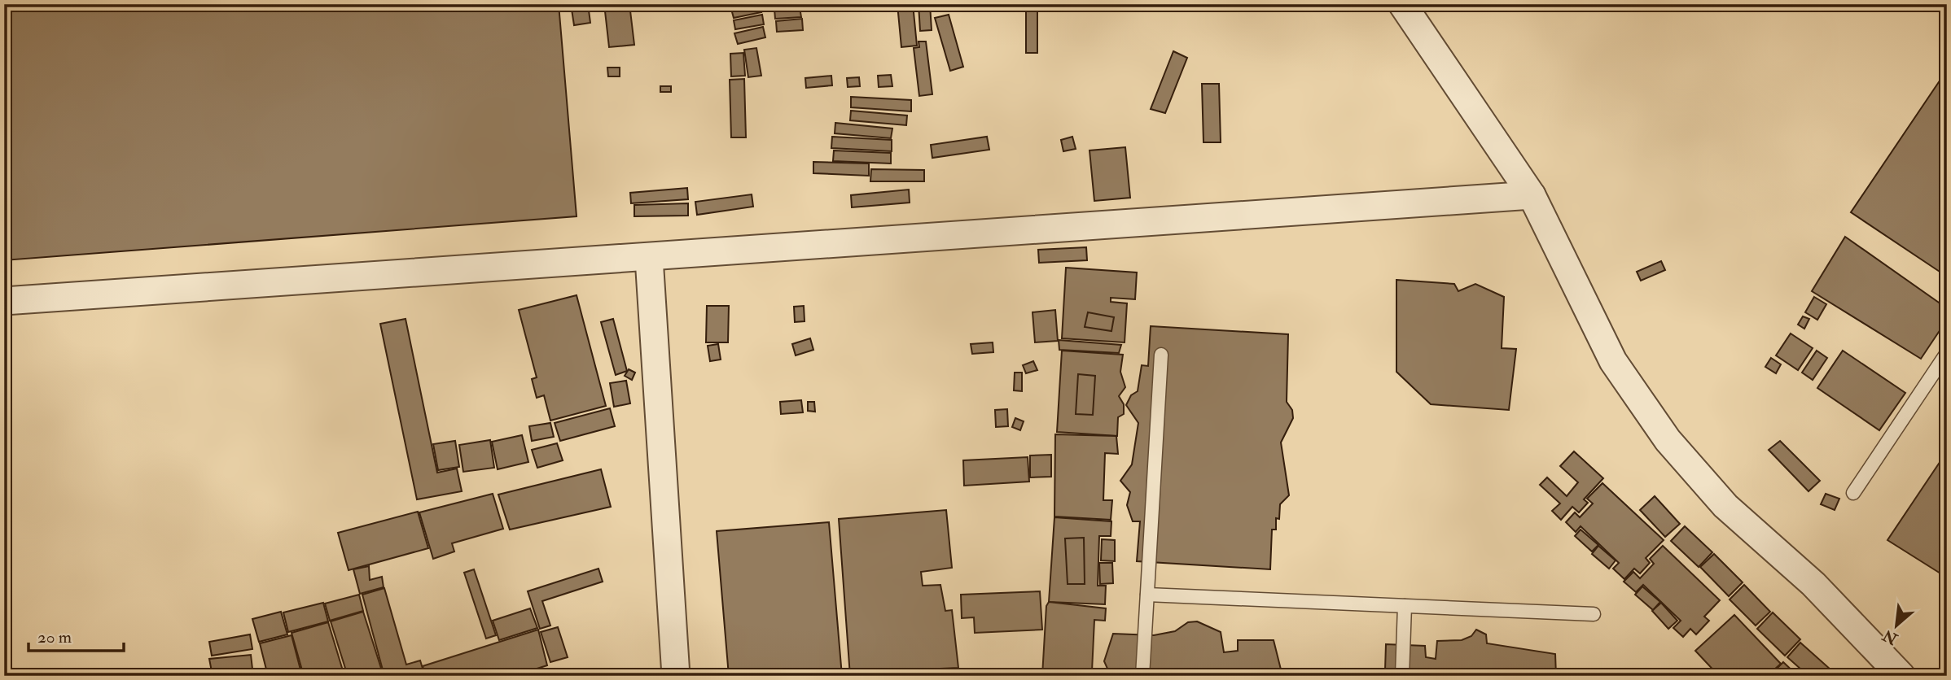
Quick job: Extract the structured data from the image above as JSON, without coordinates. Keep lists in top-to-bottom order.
{
  "scale_bar": "20 m",
  "north": "bottom left"
}
